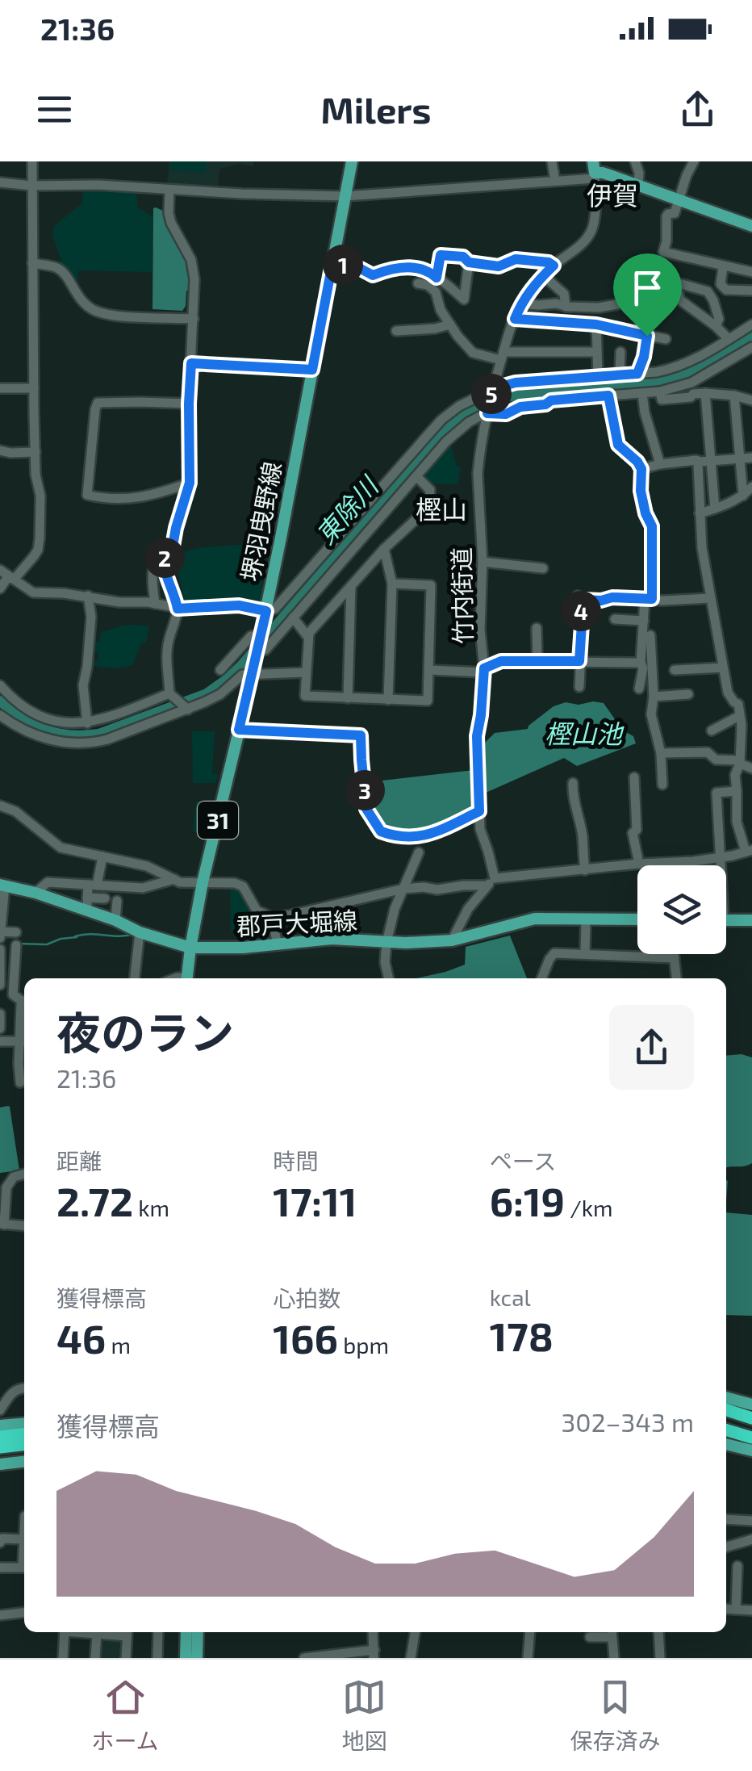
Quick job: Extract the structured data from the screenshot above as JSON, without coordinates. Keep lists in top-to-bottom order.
{
  "streets": {
    "main road": ["堺羽曳野線", "31", "郡戸大堀線"],
    "street": ["竹内街道"]
  },
  "crossings": [
    ["堺羽曳野線", "郡戸大堀線"]
  ],
  "districts": ["伊賀", "樫山"],
  "water": ["東除川", "樫山池"],
  "page": {
    "status": "21:36",
    "header": "Milers",
    "pins": [
      "1",
      "5",
      "2",
      "4",
      "3"
    ],
    "heading": ["夜のラン", "21:36"],
    "stats": [
      ["距離", "2.72 km"],
      ["時間", "17:11"],
      ["ペース", "6:19 /km"],
      ["獲得標高", "46 m"],
      ["心拍数", "166 bpm"],
      ["kcal", "178"]
    ],
    "chart": ["獲得標高", "302–343 m"],
    "tabs": ["ホーム", "地図", "保存済み"]
  }
}
